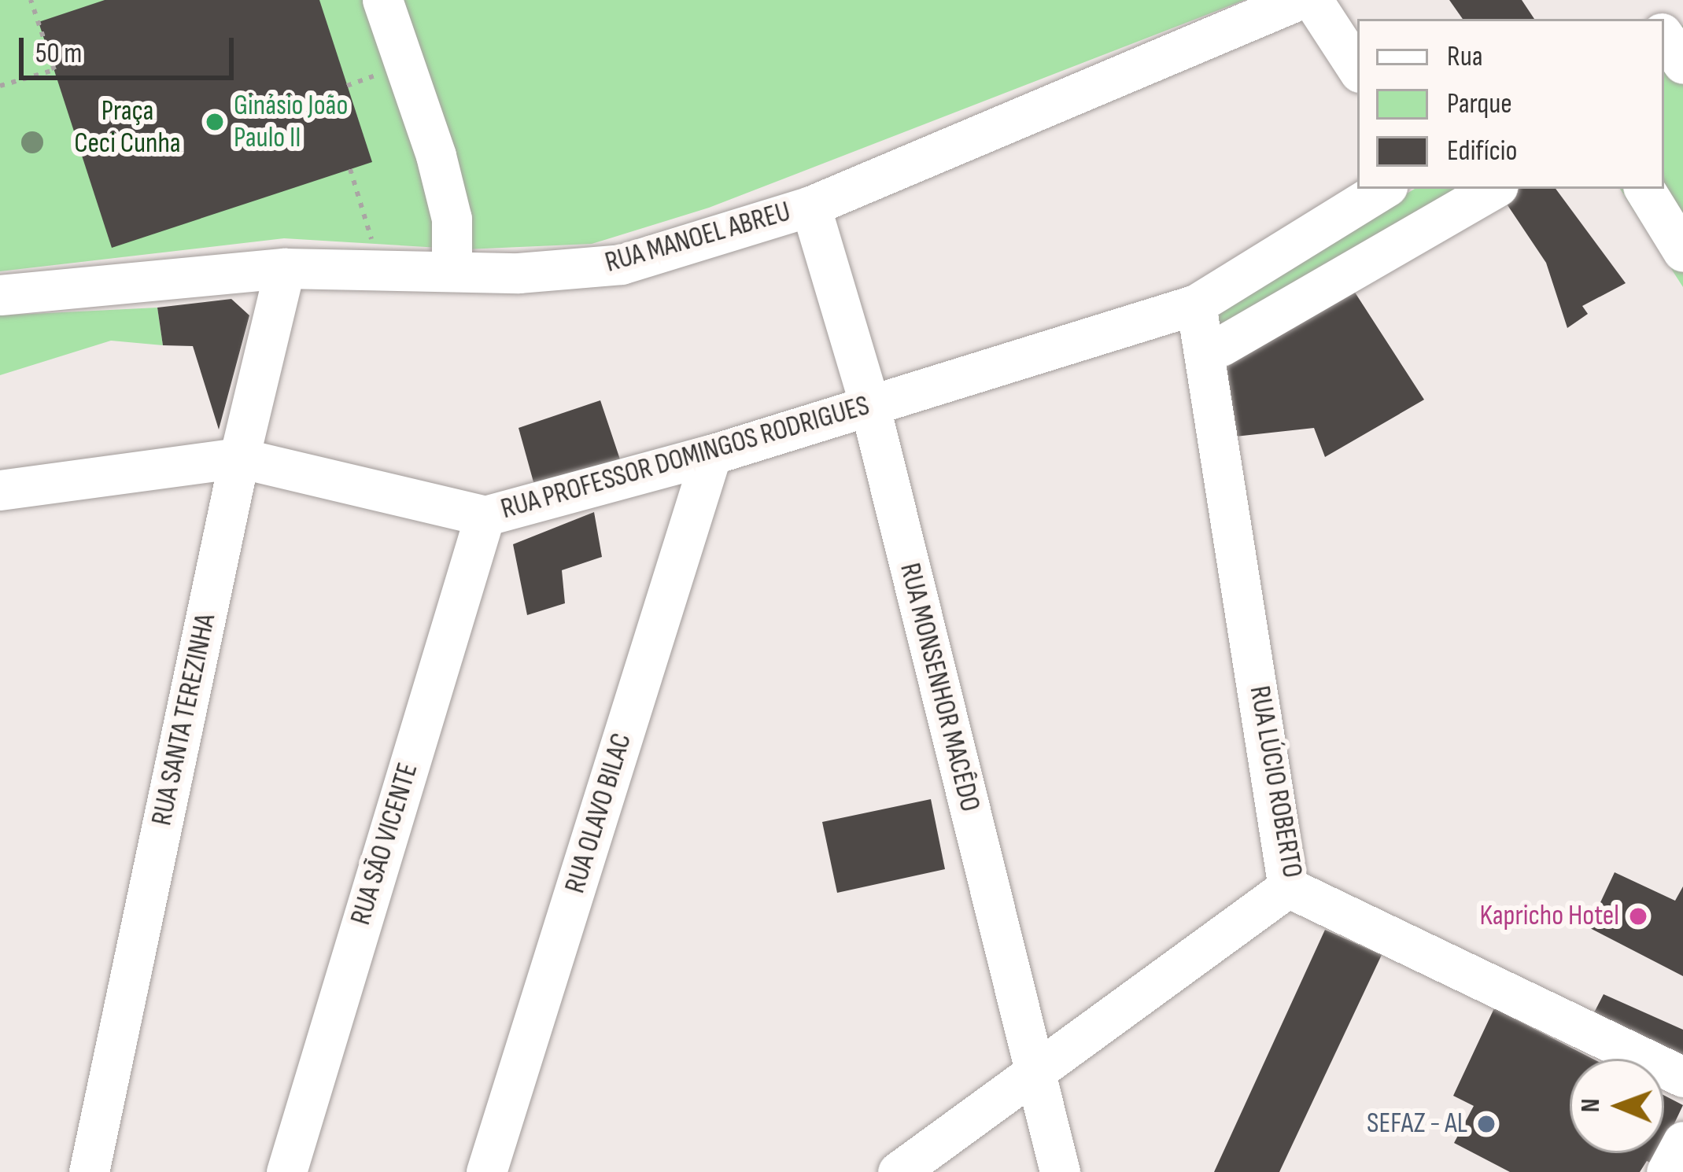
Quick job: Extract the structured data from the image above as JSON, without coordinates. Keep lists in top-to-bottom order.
{
  "streets": {
    "street": [
      "RUA MANOEL ABREU",
      "RUA PROFESSOR DOMINGOS RODRIGUES",
      "RUA MONSENHOR MACÊDO",
      "RUA SANTA TEREZINHA",
      "RUA LÚCIO ROBERTO",
      "RUA OLAVO BILAC",
      "RUA SÃO VICENTE"
    ]
  },
  "crossings": [
    ["RUA MANOEL ABREU", "RUA MONSENHOR MACÊDO"],
    ["RUA MANOEL ABREU", "RUA SANTA TEREZINHA"],
    ["RUA PROFESSOR DOMINGOS RODRIGUES", "RUA MONSENHOR MACÊDO"],
    ["RUA PROFESSOR DOMINGOS RODRIGUES", "RUA SANTA TEREZINHA"],
    ["RUA PROFESSOR DOMINGOS RODRIGUES", "RUA LÚCIO ROBERTO"],
    ["RUA PROFESSOR DOMINGOS RODRIGUES", "RUA OLAVO BILAC"],
    ["RUA PROFESSOR DOMINGOS RODRIGUES", "RUA SÃO VICENTE"]
  ],
  "parks": ["Praça Ceci Cunha"],
  "places": ["Ginásio João Paulo II", "Kapricho Hotel", "SEFAZ - AL"],
  "legend": ["Rua", "Parque", "Edifício"],
  "scale_bar": "50 m",
  "north": "left"
}
